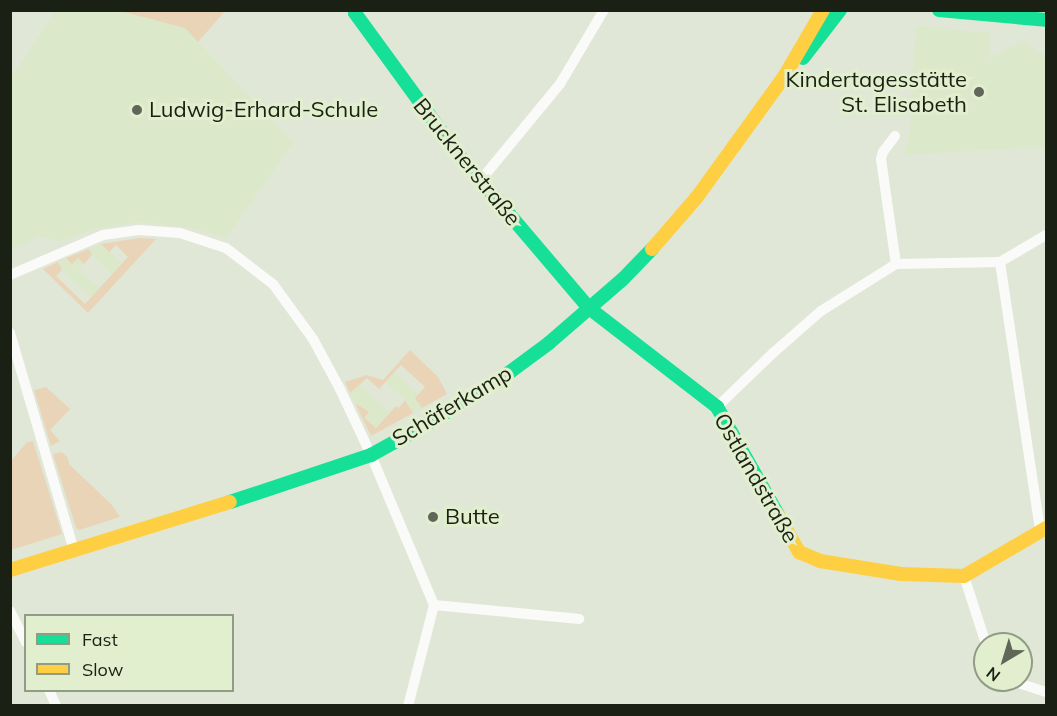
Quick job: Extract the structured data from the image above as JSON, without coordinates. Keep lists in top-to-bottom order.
{
  "streets": {
    "street": ["Brucknerstraße", "Schäferkamp", "Ostlandstraße"]
  },
  "crossings": [
    ["Brucknerstraße", "Schäferkamp"],
    ["Brucknerstraße", "Ostlandstraße"],
    ["Schäferkamp", "Ostlandstraße"]
  ],
  "places": ["Kindertagesstätte St. Elisabeth", "Ludwig-Erhard-Schule", "Butte"],
  "legend": ["Fast", "Slow"],
  "north": "bottom left"
}
